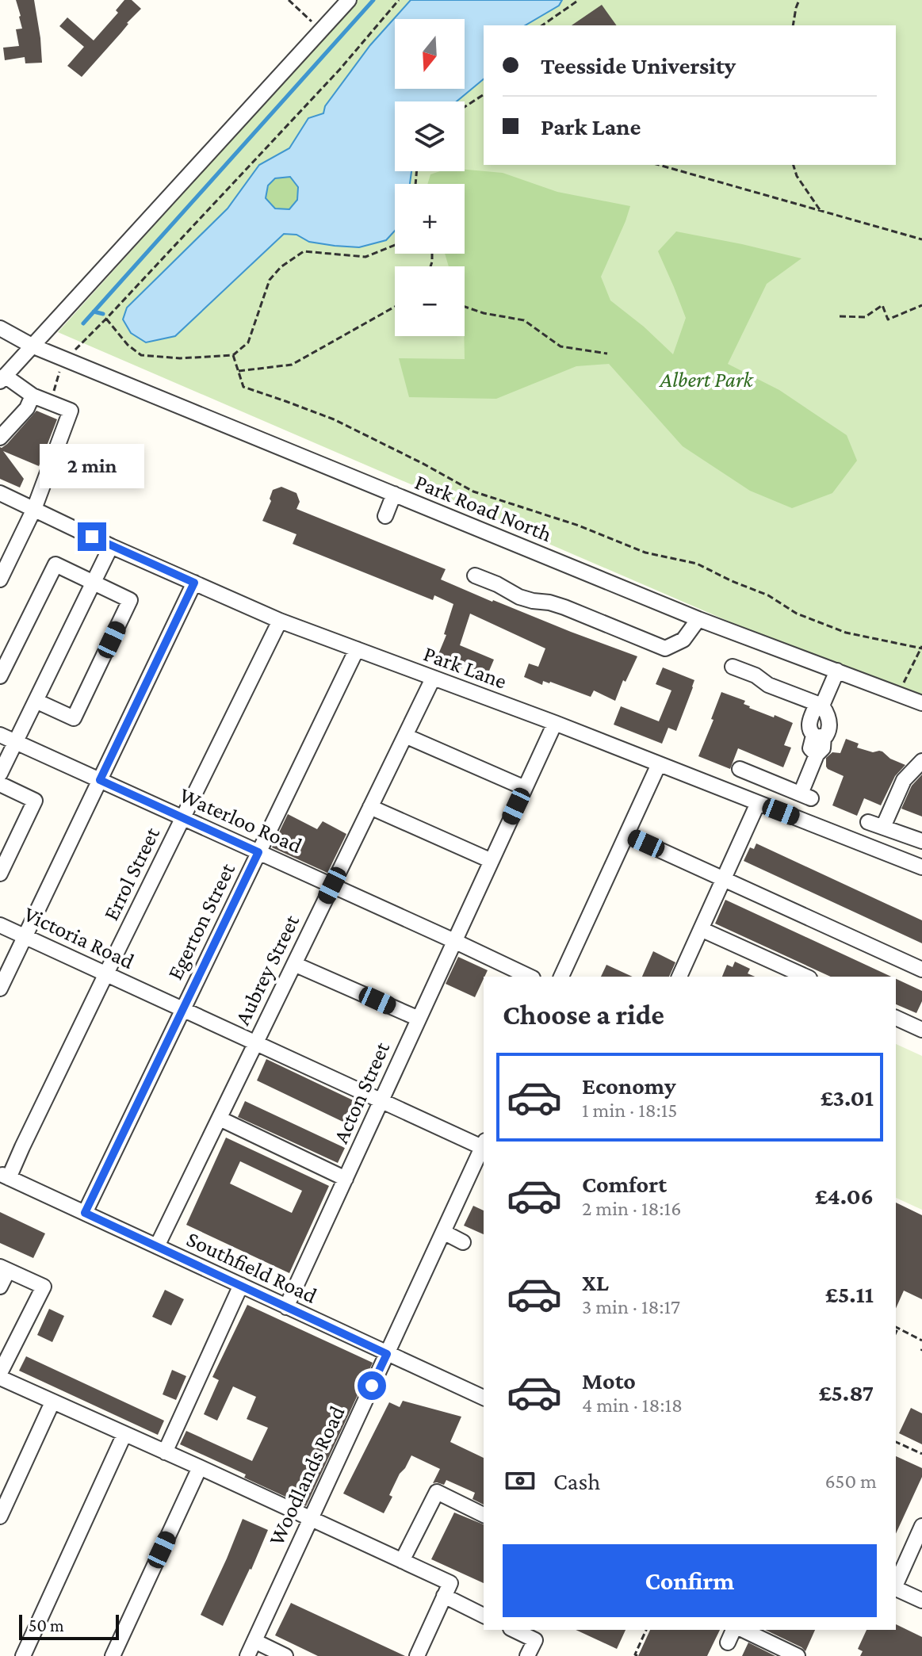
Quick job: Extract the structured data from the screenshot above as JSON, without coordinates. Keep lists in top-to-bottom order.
{
  "streets": {
    "street": [
      "Park Road North",
      "Park Lane",
      "Waterloo Road",
      "Errol Street",
      "Egerton Street",
      "Victoria Road",
      "Aubrey Street",
      "Acton Street",
      "Southfield Road",
      "Woodlands Road"
    ]
  },
  "crossings": [
    ["Park Lane", "Errol Street"],
    ["Park Lane", "Egerton Street"],
    ["Park Lane", "Aubrey Street"],
    ["Park Lane", "Acton Street"],
    ["Waterloo Road", "Errol Street"],
    ["Waterloo Road", "Egerton Street"],
    ["Waterloo Road", "Aubrey Street"],
    ["Waterloo Road", "Acton Street"],
    ["Errol Street", "Victoria Road"],
    ["Errol Street", "Southfield Road"],
    ["Egerton Street", "Victoria Road"],
    ["Egerton Street", "Southfield Road"],
    ["Victoria Road", "Aubrey Street"],
    ["Victoria Road", "Acton Street"],
    ["Aubrey Street", "Southfield Road"],
    ["Acton Street", "Southfield Road"],
    ["Southfield Road", "Woodlands Road"]
  ],
  "parks": ["Albert Park"],
  "scale_bar": "50 m",
  "north": "bottom",
  "page": {
    "map_buttons": ["+", "−"],
    "banner": ["Teesside University", "Park Lane"],
    "bubble": "2 min",
    "heading": "Choose a ride",
    "list": [
      {
        "name": "Economy",
        "note": "1 min · 18:15",
        "value": "£3.01"
      },
      {
        "name": "Comfort",
        "note": "2 min · 18:16",
        "value": "£4.06"
      },
      {
        "name": "XL",
        "note": "3 min · 18:17",
        "value": "£5.11"
      },
      {
        "name": "Moto",
        "note": "4 min · 18:18",
        "value": "£5.87"
      }
    ],
    "pay": ["Cash", "650 m"],
    "buttons": "Confirm",
    "scale": "50 m"
  }
}
